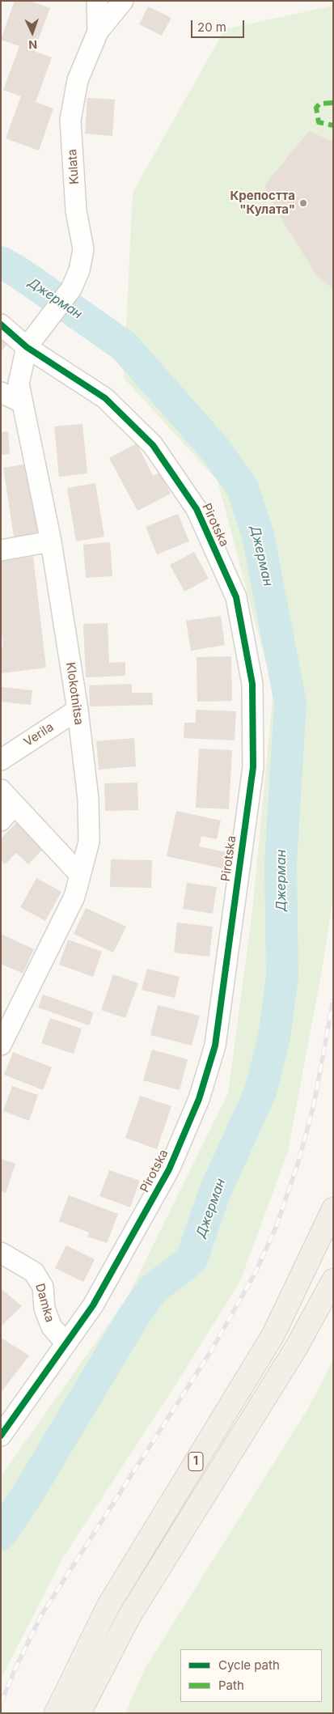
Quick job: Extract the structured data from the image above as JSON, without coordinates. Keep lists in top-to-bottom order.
{
  "streets": {
    "main road": ["1"],
    "street": [
      "Kulata",
      "Pirotska",
      "Klokotnitsa",
      "Verila",
      "Damka"
    ]
  },
  "crossings": [
    ["Kulata", "Pirotska"],
    ["Kulata", "Klokotnitsa"],
    ["Pirotska", "Klokotnitsa"],
    ["Pirotska", "Damka"],
    ["Klokotnitsa", "Verila"]
  ],
  "water": ["Джерман"],
  "places": ["Крепостта \"Кулата\""],
  "legend": ["Cycle path", "Path"],
  "scale_bar": "20 m",
  "north": "bottom"
}
